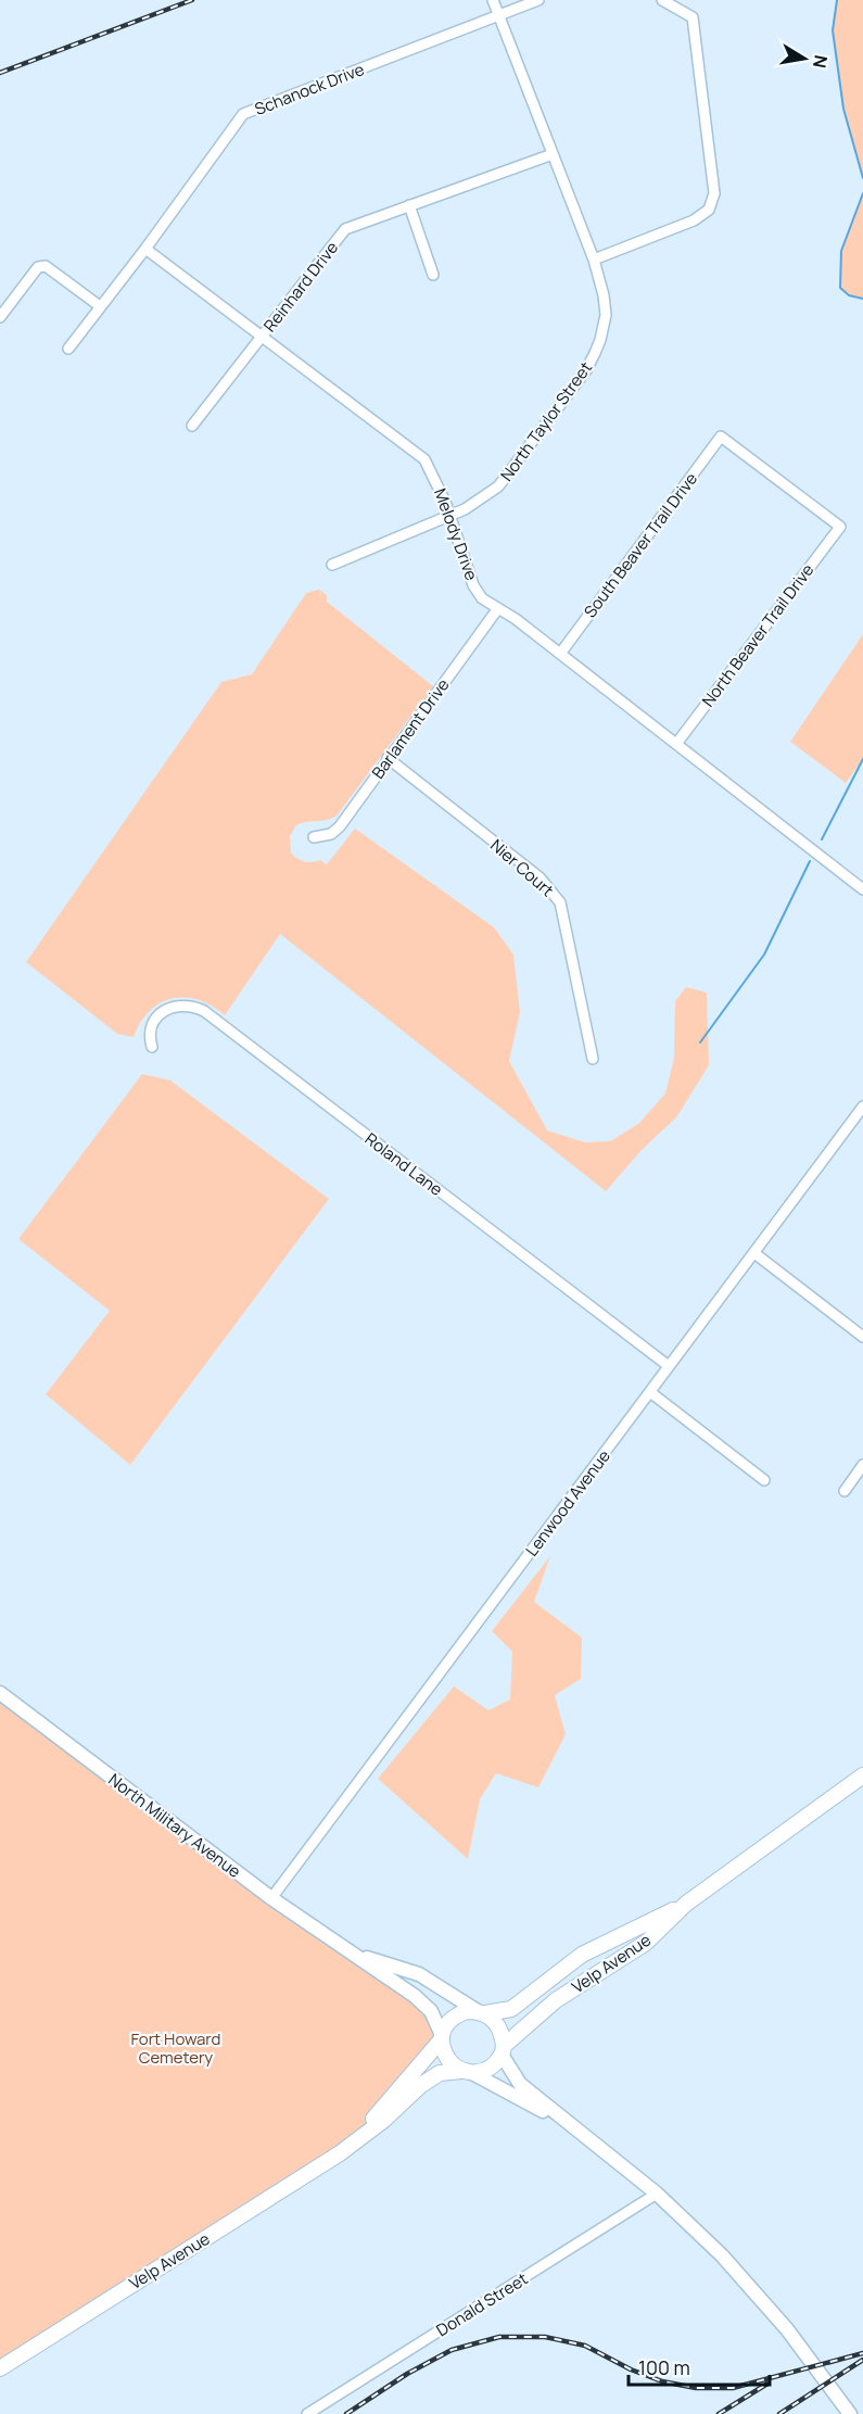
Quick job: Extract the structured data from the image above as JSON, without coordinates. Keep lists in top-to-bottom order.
{
  "streets": {
    "main road": ["North Military Avenue", "Velp Avenue"],
    "street": [
      "Schanock Drive",
      "Reinhard Drive",
      "North Taylor Street",
      "Melody Drive",
      "South Beaver Trail Drive",
      "North Beaver Trail Drive",
      "Barlament Drive",
      "Nier Court",
      "Roland Lane",
      "Lenwood Avenue",
      "Donald Street"
    ]
  },
  "crossings": [
    ["Schanock Drive", "North Taylor Street"],
    ["Schanock Drive", "Melody Drive"],
    ["Reinhard Drive", "North Taylor Street"],
    ["Reinhard Drive", "Melody Drive"],
    ["North Taylor Street", "Melody Drive"],
    ["Melody Drive", "South Beaver Trail Drive"],
    ["Melody Drive", "North Beaver Trail Drive"],
    ["Melody Drive", "Barlament Drive"],
    ["South Beaver Trail Drive", "North Beaver Trail Drive"],
    ["Barlament Drive", "Nier Court"],
    ["Roland Lane", "Lenwood Avenue"],
    ["Lenwood Avenue", "North Military Avenue"],
    ["North Military Avenue", "Velp Avenue"]
  ],
  "parks": ["Fort Howard Cemetery"],
  "scale_bar": "100 m",
  "north": "right"
}
